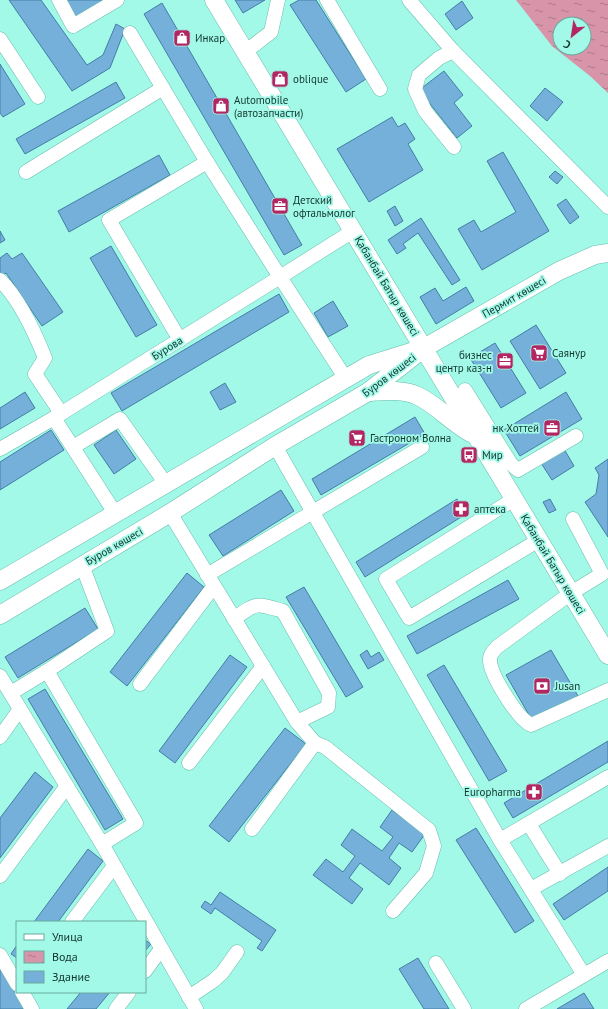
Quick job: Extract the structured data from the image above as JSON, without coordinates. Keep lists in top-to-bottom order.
{
  "streets": {
    "main road": ["Қабанбай Батыр көшесі", "Пермит көшесі", "Буров көшесі"],
    "street": ["Бурова"]
  },
  "crossings": [
    ["Қабанбай Батыр көшесі", "Пермит көшесі"],
    ["Қабанбай Батыр көшесі", "Бурова"],
    ["Қабанбай Батыр көшесі", "Буров көшесі"],
    ["Пермит көшесі", "Буров көшесі"]
  ],
  "places": {
    "shop": ["Инкар", "oblique", "Automobile (автозапчасти)"],
    "office": ["Детский офтальмолог", "бизнес центр каз-н", "нк Хоттей"],
    "supermarket": ["Саянур", "Гастроном Волна"],
    "bus stop": ["Мир"],
    "pharmacy": ["аптека", "Europharma"],
    "bank": ["Jusan"]
  },
  "legend": ["Улица", "Вода", "Здание"],
  "north": "bottom left"
}
